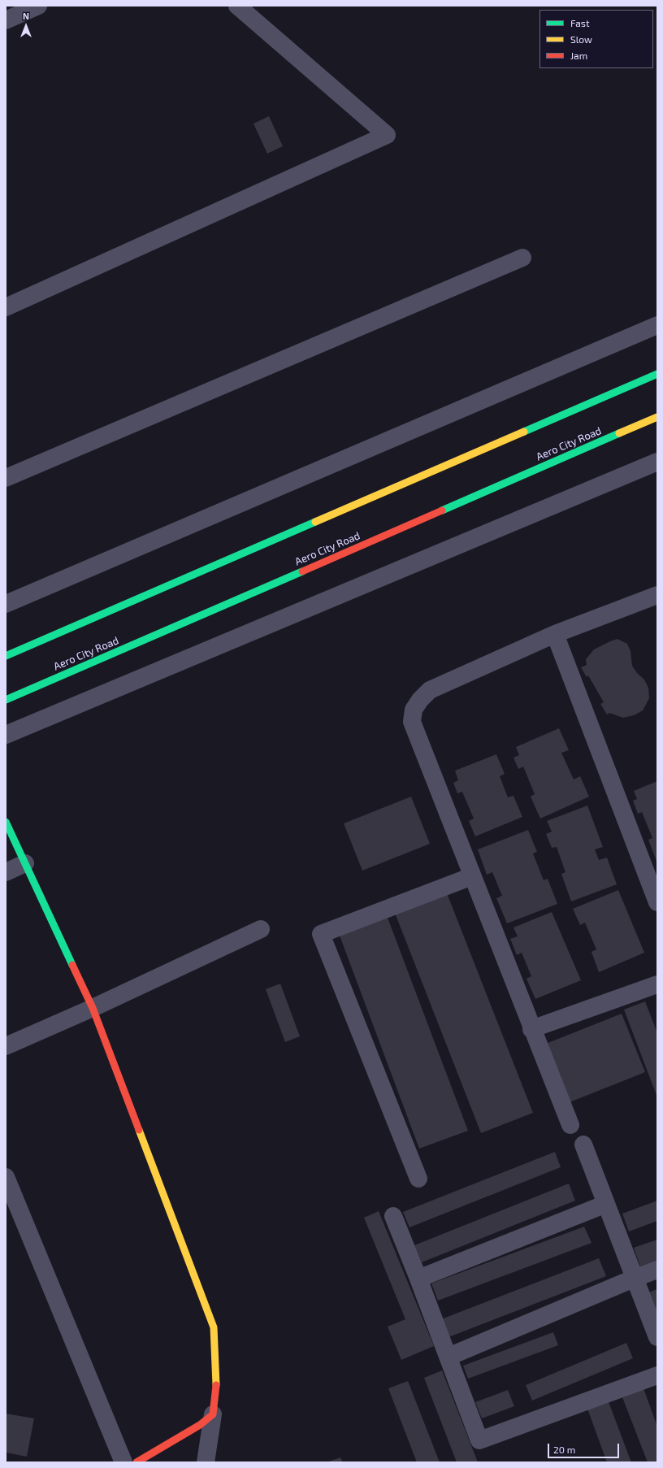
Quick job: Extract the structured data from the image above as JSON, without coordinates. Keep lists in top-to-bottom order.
{
  "streets": {
    "street": ["Aero City Road"]
  },
  "legend": ["Fast", "Slow", "Jam"],
  "scale_bar": "20 m",
  "north": "top"
}
